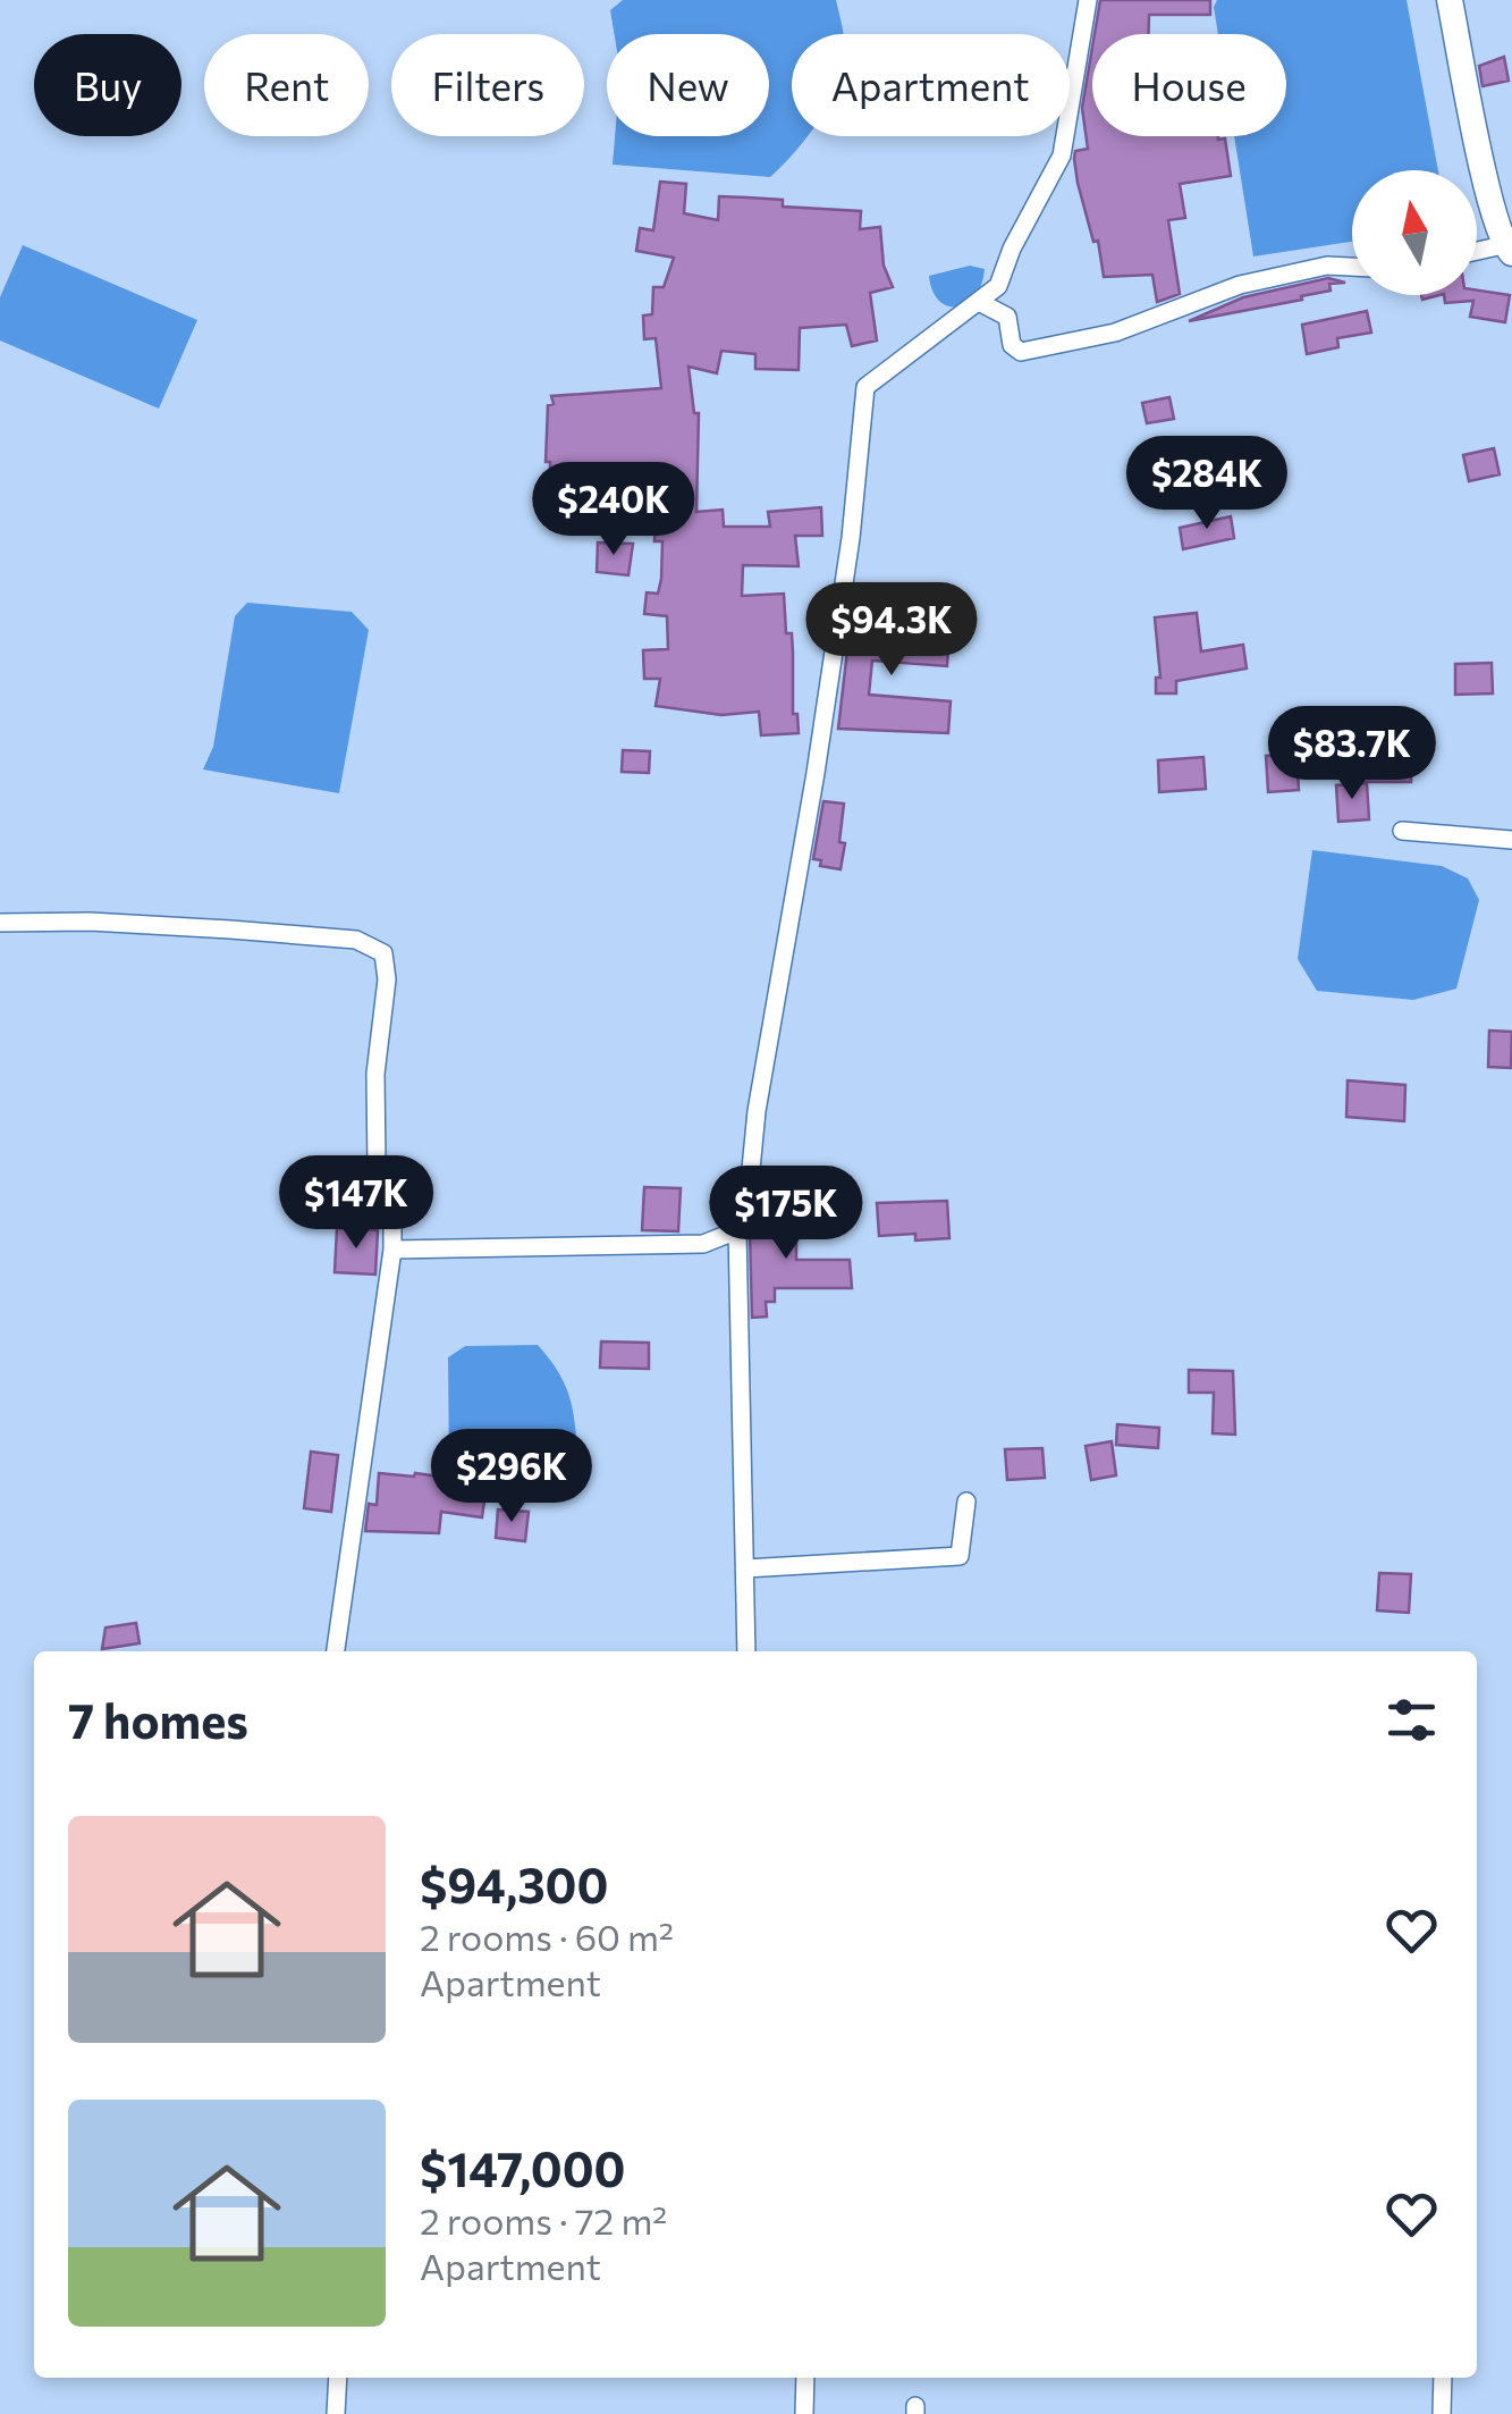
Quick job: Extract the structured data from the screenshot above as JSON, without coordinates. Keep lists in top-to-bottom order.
{
  "north": "top",
  "page": {
    "chip": [
      "Buy",
      "Rent",
      "Filters",
      "New",
      "Apartment",
      "House"
    ],
    "price": [
      "$284K",
      "$240K",
      "$94.3K",
      "$83.7K",
      "$147K",
      "$175K",
      "$296K"
    ],
    "heading": "7 homes",
    "list": [
      {
        "name": "$94,300",
        "note": "2 rooms · 60 m² · Apartment"
      },
      {
        "name": "$147,000",
        "note": "2 rooms · 72 m² · Apartment"
      }
    ]
  }
}
